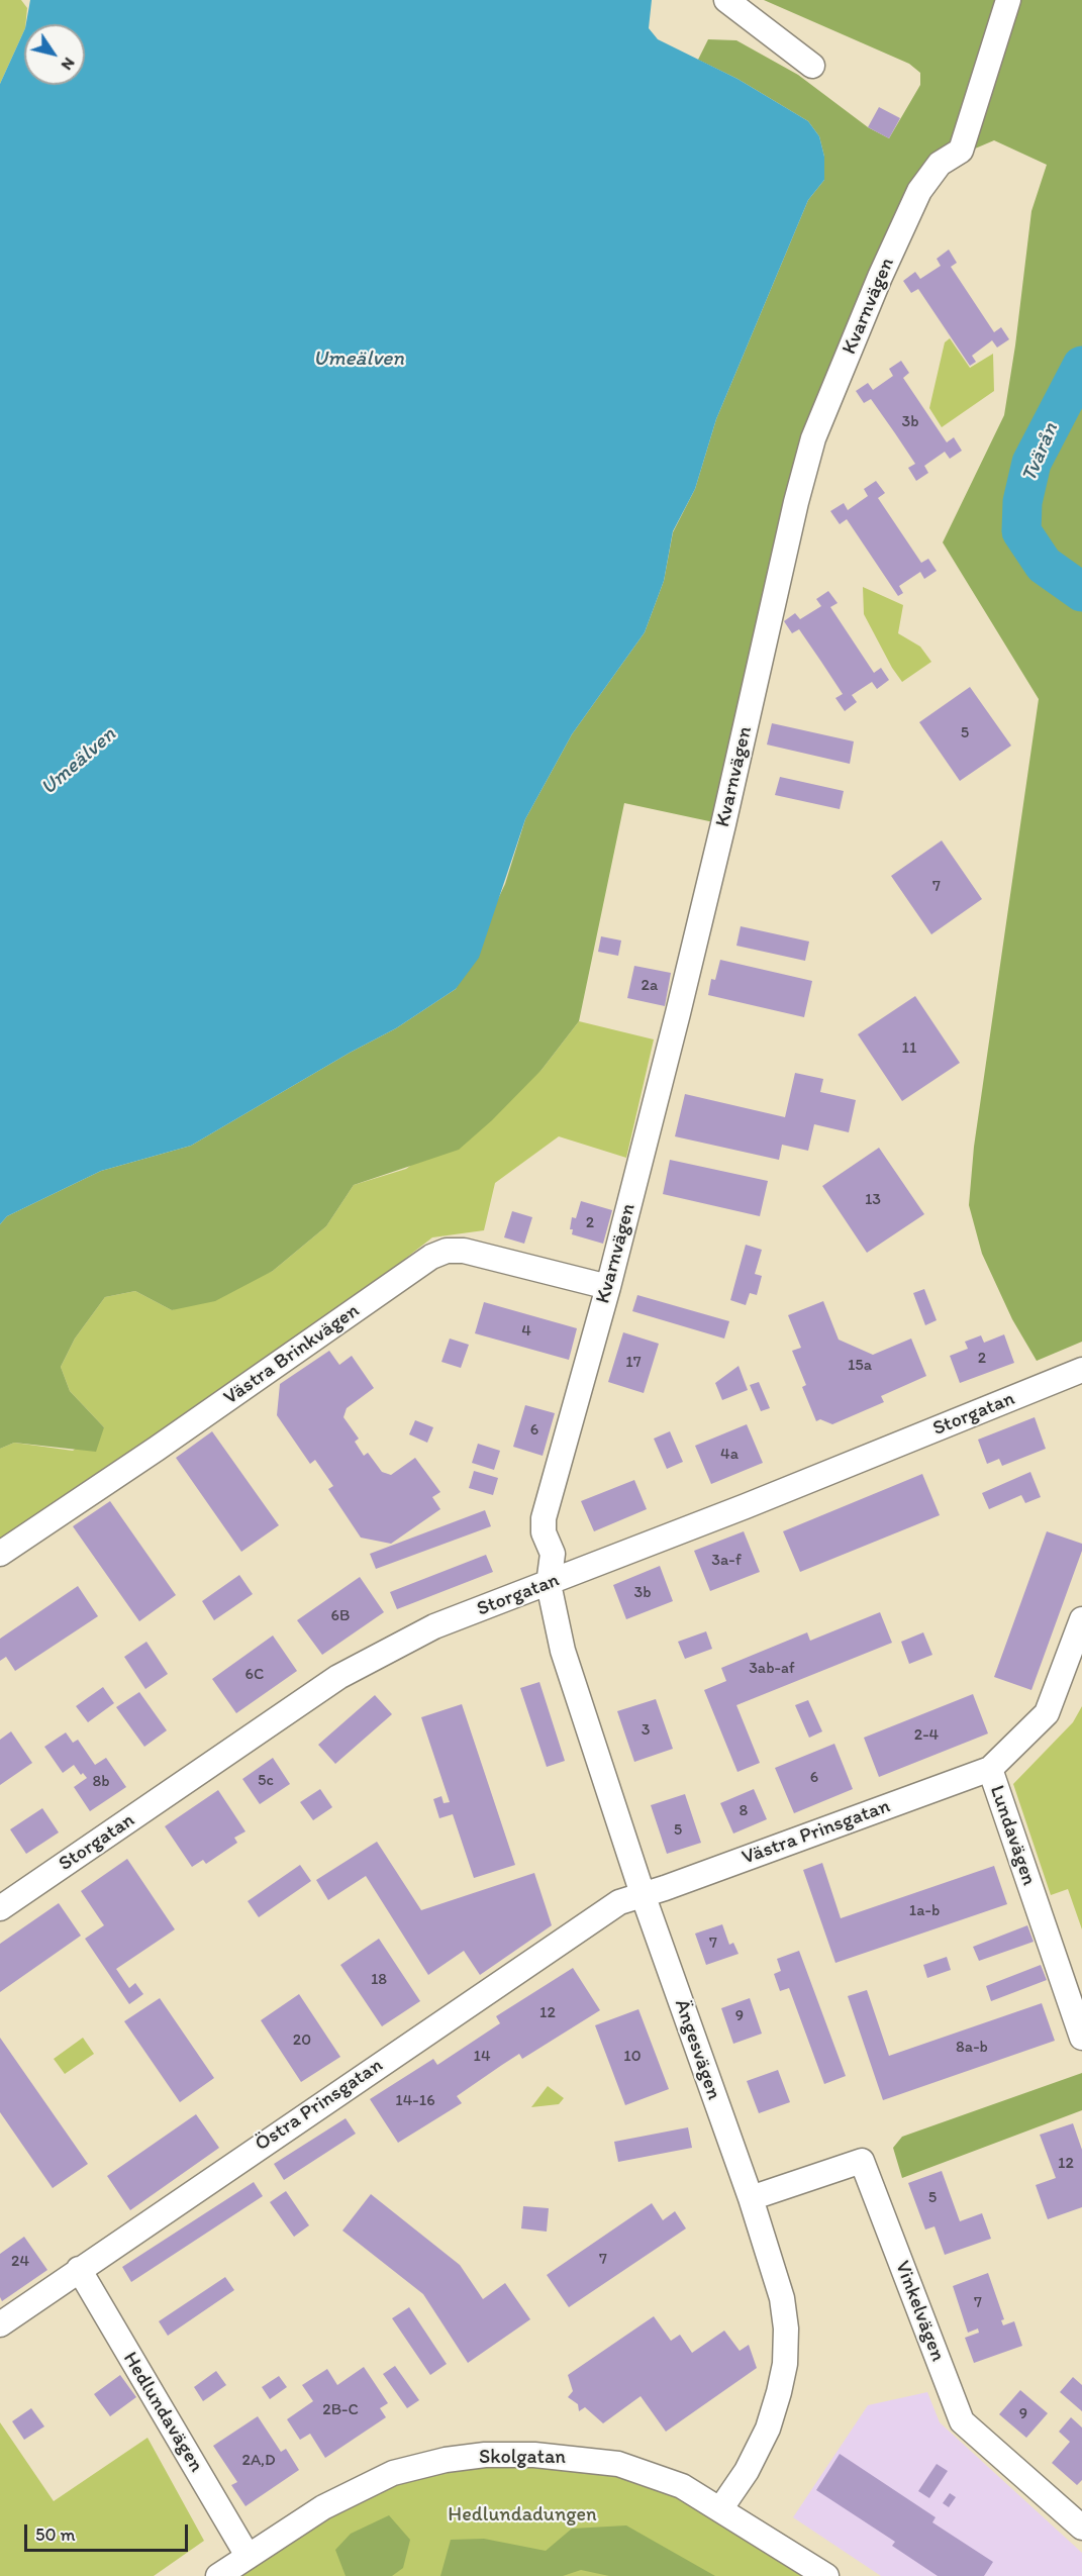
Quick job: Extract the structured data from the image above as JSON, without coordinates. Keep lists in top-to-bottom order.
{
  "streets": {
    "street": [
      "Kvarnvägen",
      "Västra Brinkvägen",
      "Storgatan",
      "Västra Prinsgatan",
      "Lundavägen",
      "Ängesvägen",
      "Östra Prinsgatan",
      "Vinkelvägen",
      "Hedlundavägen",
      "Skolgatan"
    ]
  },
  "crossings": [
    ["Kvarnvägen", "Västra Brinkvägen"],
    ["Kvarnvägen", "Storgatan"],
    ["Kvarnvägen", "Ängesvägen"],
    ["Storgatan", "Ängesvägen"],
    ["Västra Prinsgatan", "Lundavägen"],
    ["Västra Prinsgatan", "Ängesvägen"],
    ["Västra Prinsgatan", "Östra Prinsgatan"],
    ["Ängesvägen", "Östra Prinsgatan"],
    ["Ängesvägen", "Vinkelvägen"],
    ["Ängesvägen", "Skolgatan"],
    ["Östra Prinsgatan", "Hedlundavägen"],
    ["Hedlundavägen", "Skolgatan"]
  ],
  "water": ["Umeälven", "Tvärån"],
  "parks": ["Hedlundadungen"],
  "house_numbers": [
    "3b",
    "5",
    "7",
    "2a",
    "11",
    "13",
    "2",
    "4",
    "2",
    "17",
    "15a",
    "6",
    "4a",
    "3a-f",
    "3b",
    "6B",
    "3ab-af",
    "6C",
    "3",
    "2-4",
    "6",
    "5c",
    "8b",
    "8",
    "5",
    "1a-b",
    "7",
    "18",
    "12",
    "9",
    "20",
    "8a-b",
    "14",
    "10",
    "14-16",
    "12",
    "5",
    "7",
    "24",
    "7",
    "2B-C",
    "9",
    "2A,D"
  ],
  "scale_bar": "50 m",
  "north": "bottom right"
}
